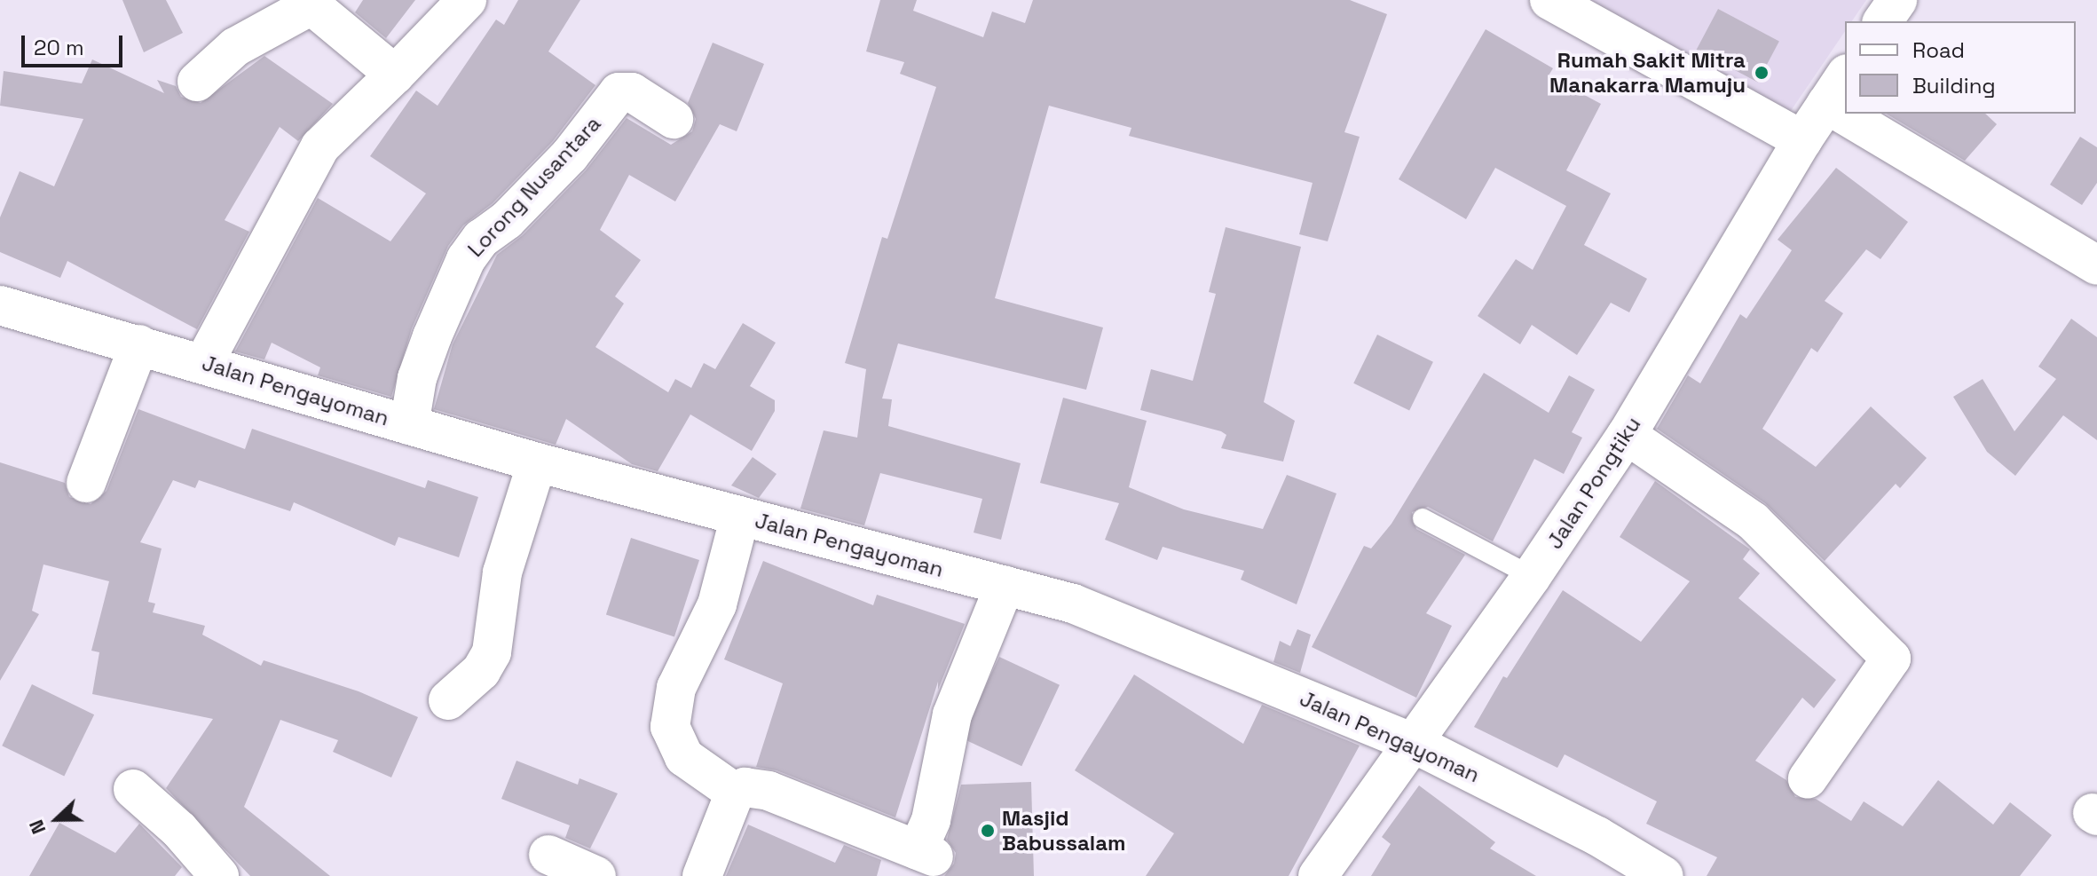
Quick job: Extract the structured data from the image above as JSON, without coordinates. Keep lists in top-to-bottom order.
{
  "streets": {
    "street": ["Lorong Nusantara", "Jalan Pengayoman", "Jalan Pongtiku"]
  },
  "crossings": [
    ["Lorong Nusantara", "Jalan Pengayoman"],
    ["Jalan Pengayoman", "Jalan Pongtiku"]
  ],
  "places": ["Rumah Sakit Mitra Manakarra Mamuju", "Masjid Babussalam"],
  "legend": ["Road", "Building"],
  "scale_bar": "20 m",
  "north": "left"
}
